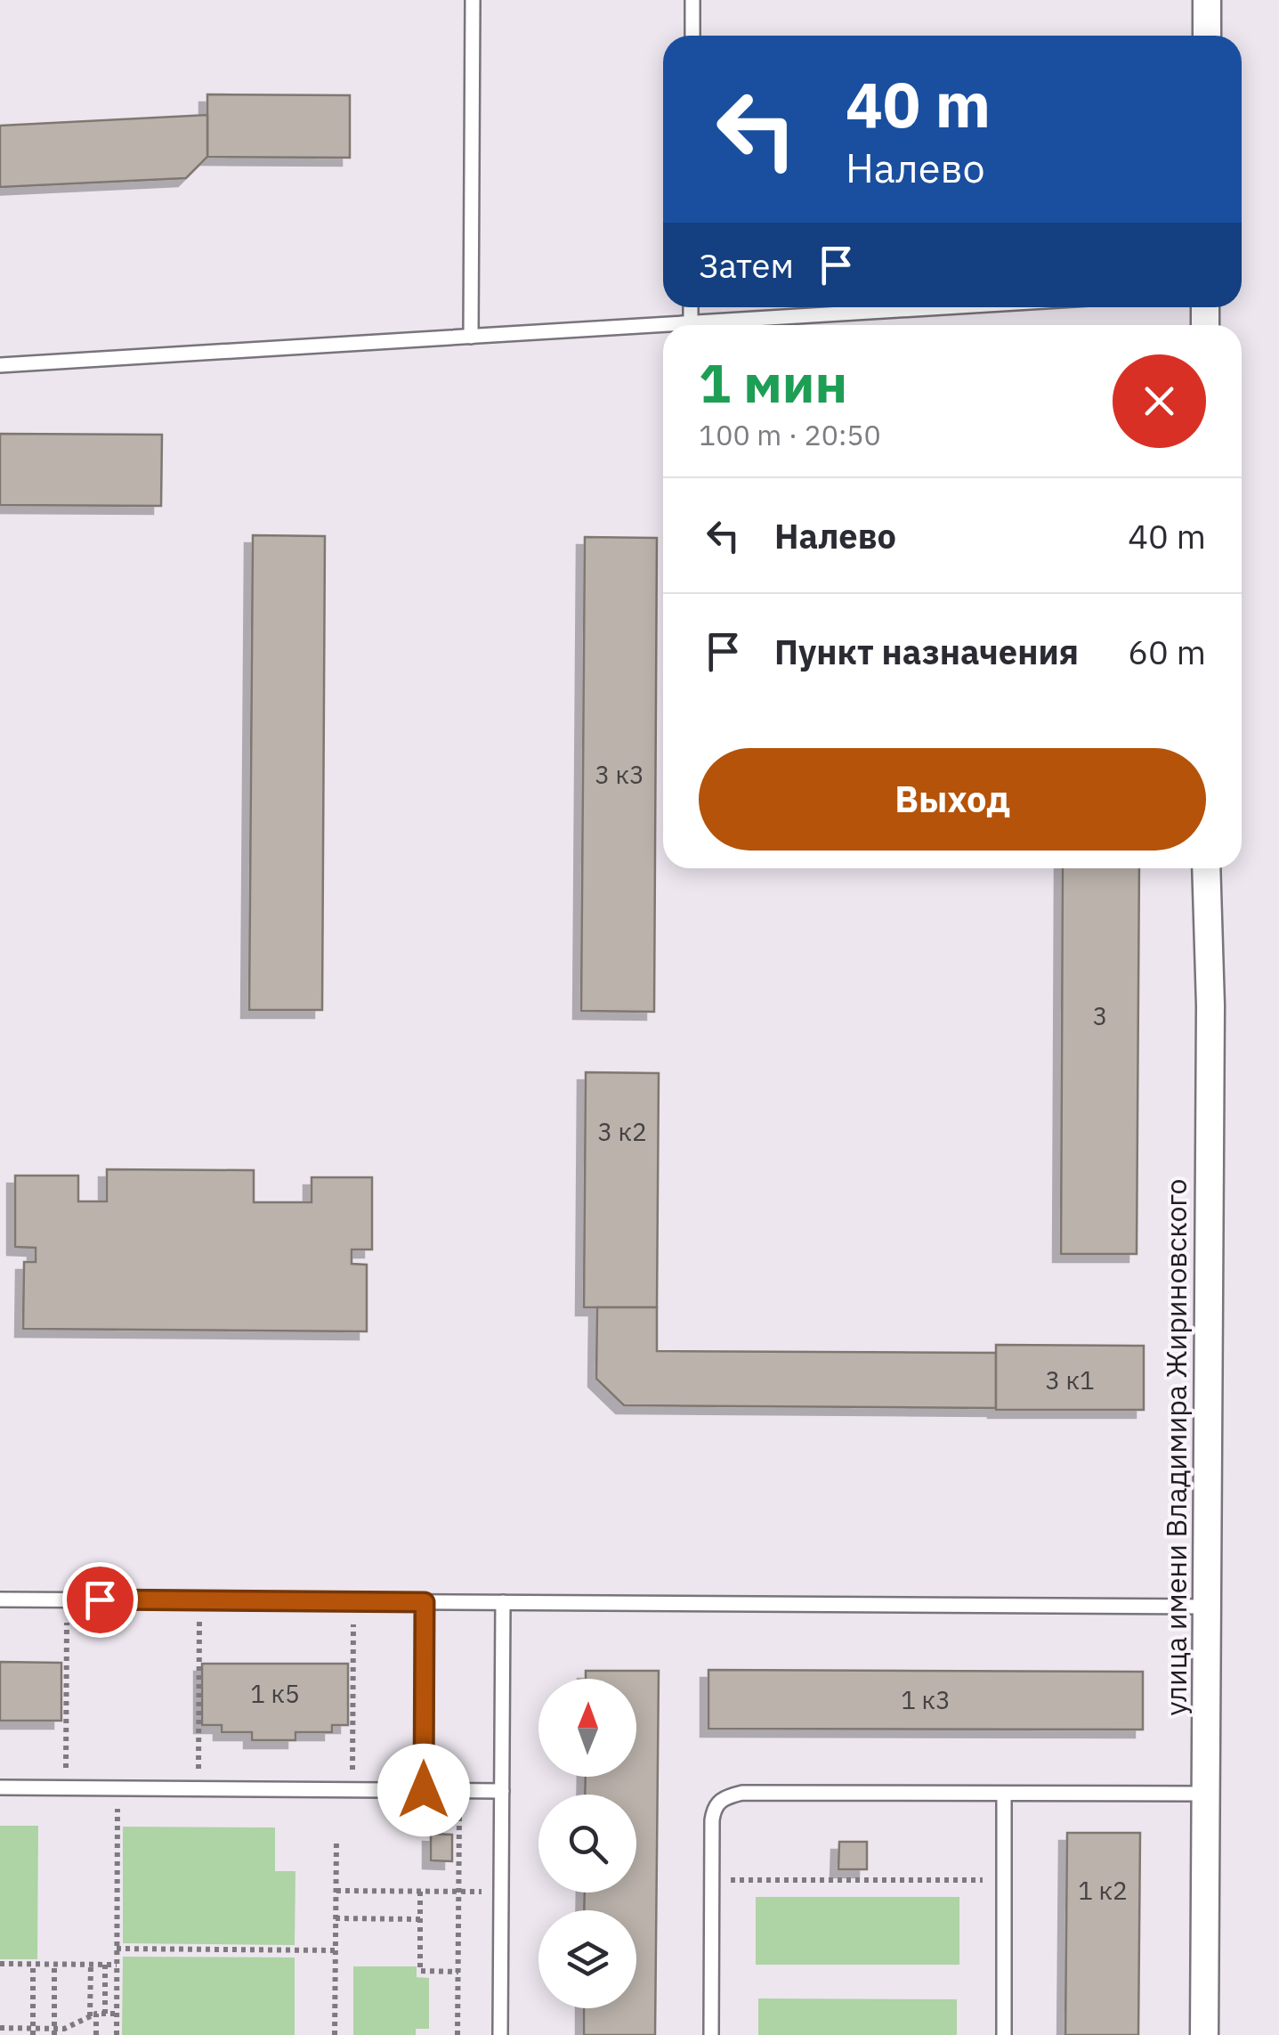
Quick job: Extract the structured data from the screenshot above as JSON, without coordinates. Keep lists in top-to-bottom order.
{
  "streets": {
    "street": ["улица имени Владимира Жириновского"]
  },
  "house_numbers": [
    "3 к3",
    "3",
    "3 к2",
    "3 к1",
    "1 к5",
    "1 к3",
    "1 к2"
  ],
  "north": "top",
  "page": {
    "turn": ["40 m", "Налево"],
    "then": "Затем",
    "heading": ["1 мин", "100 m · 20:50"],
    "list": [
      {
        "name": "Налево",
        "value": "40 m"
      },
      {
        "name": "Пункт назначения",
        "value": "60 m"
      }
    ],
    "buttons": "Выход"
  }
}
